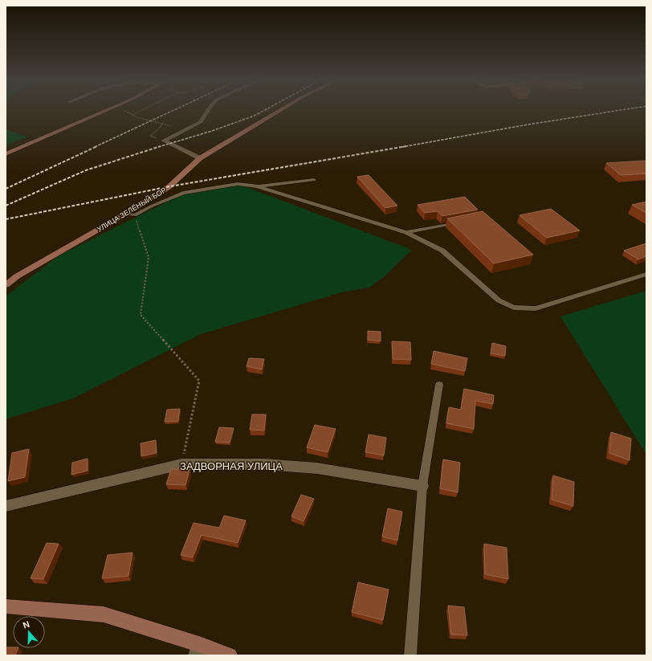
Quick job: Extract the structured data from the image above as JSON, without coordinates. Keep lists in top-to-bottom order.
{
  "streets": {
    "street": ["УЛИЦА ЗЕЛЁНЫЙ БОР", "ЗАДВОРНАЯ УЛИЦА"]
  },
  "north": "top"
}
